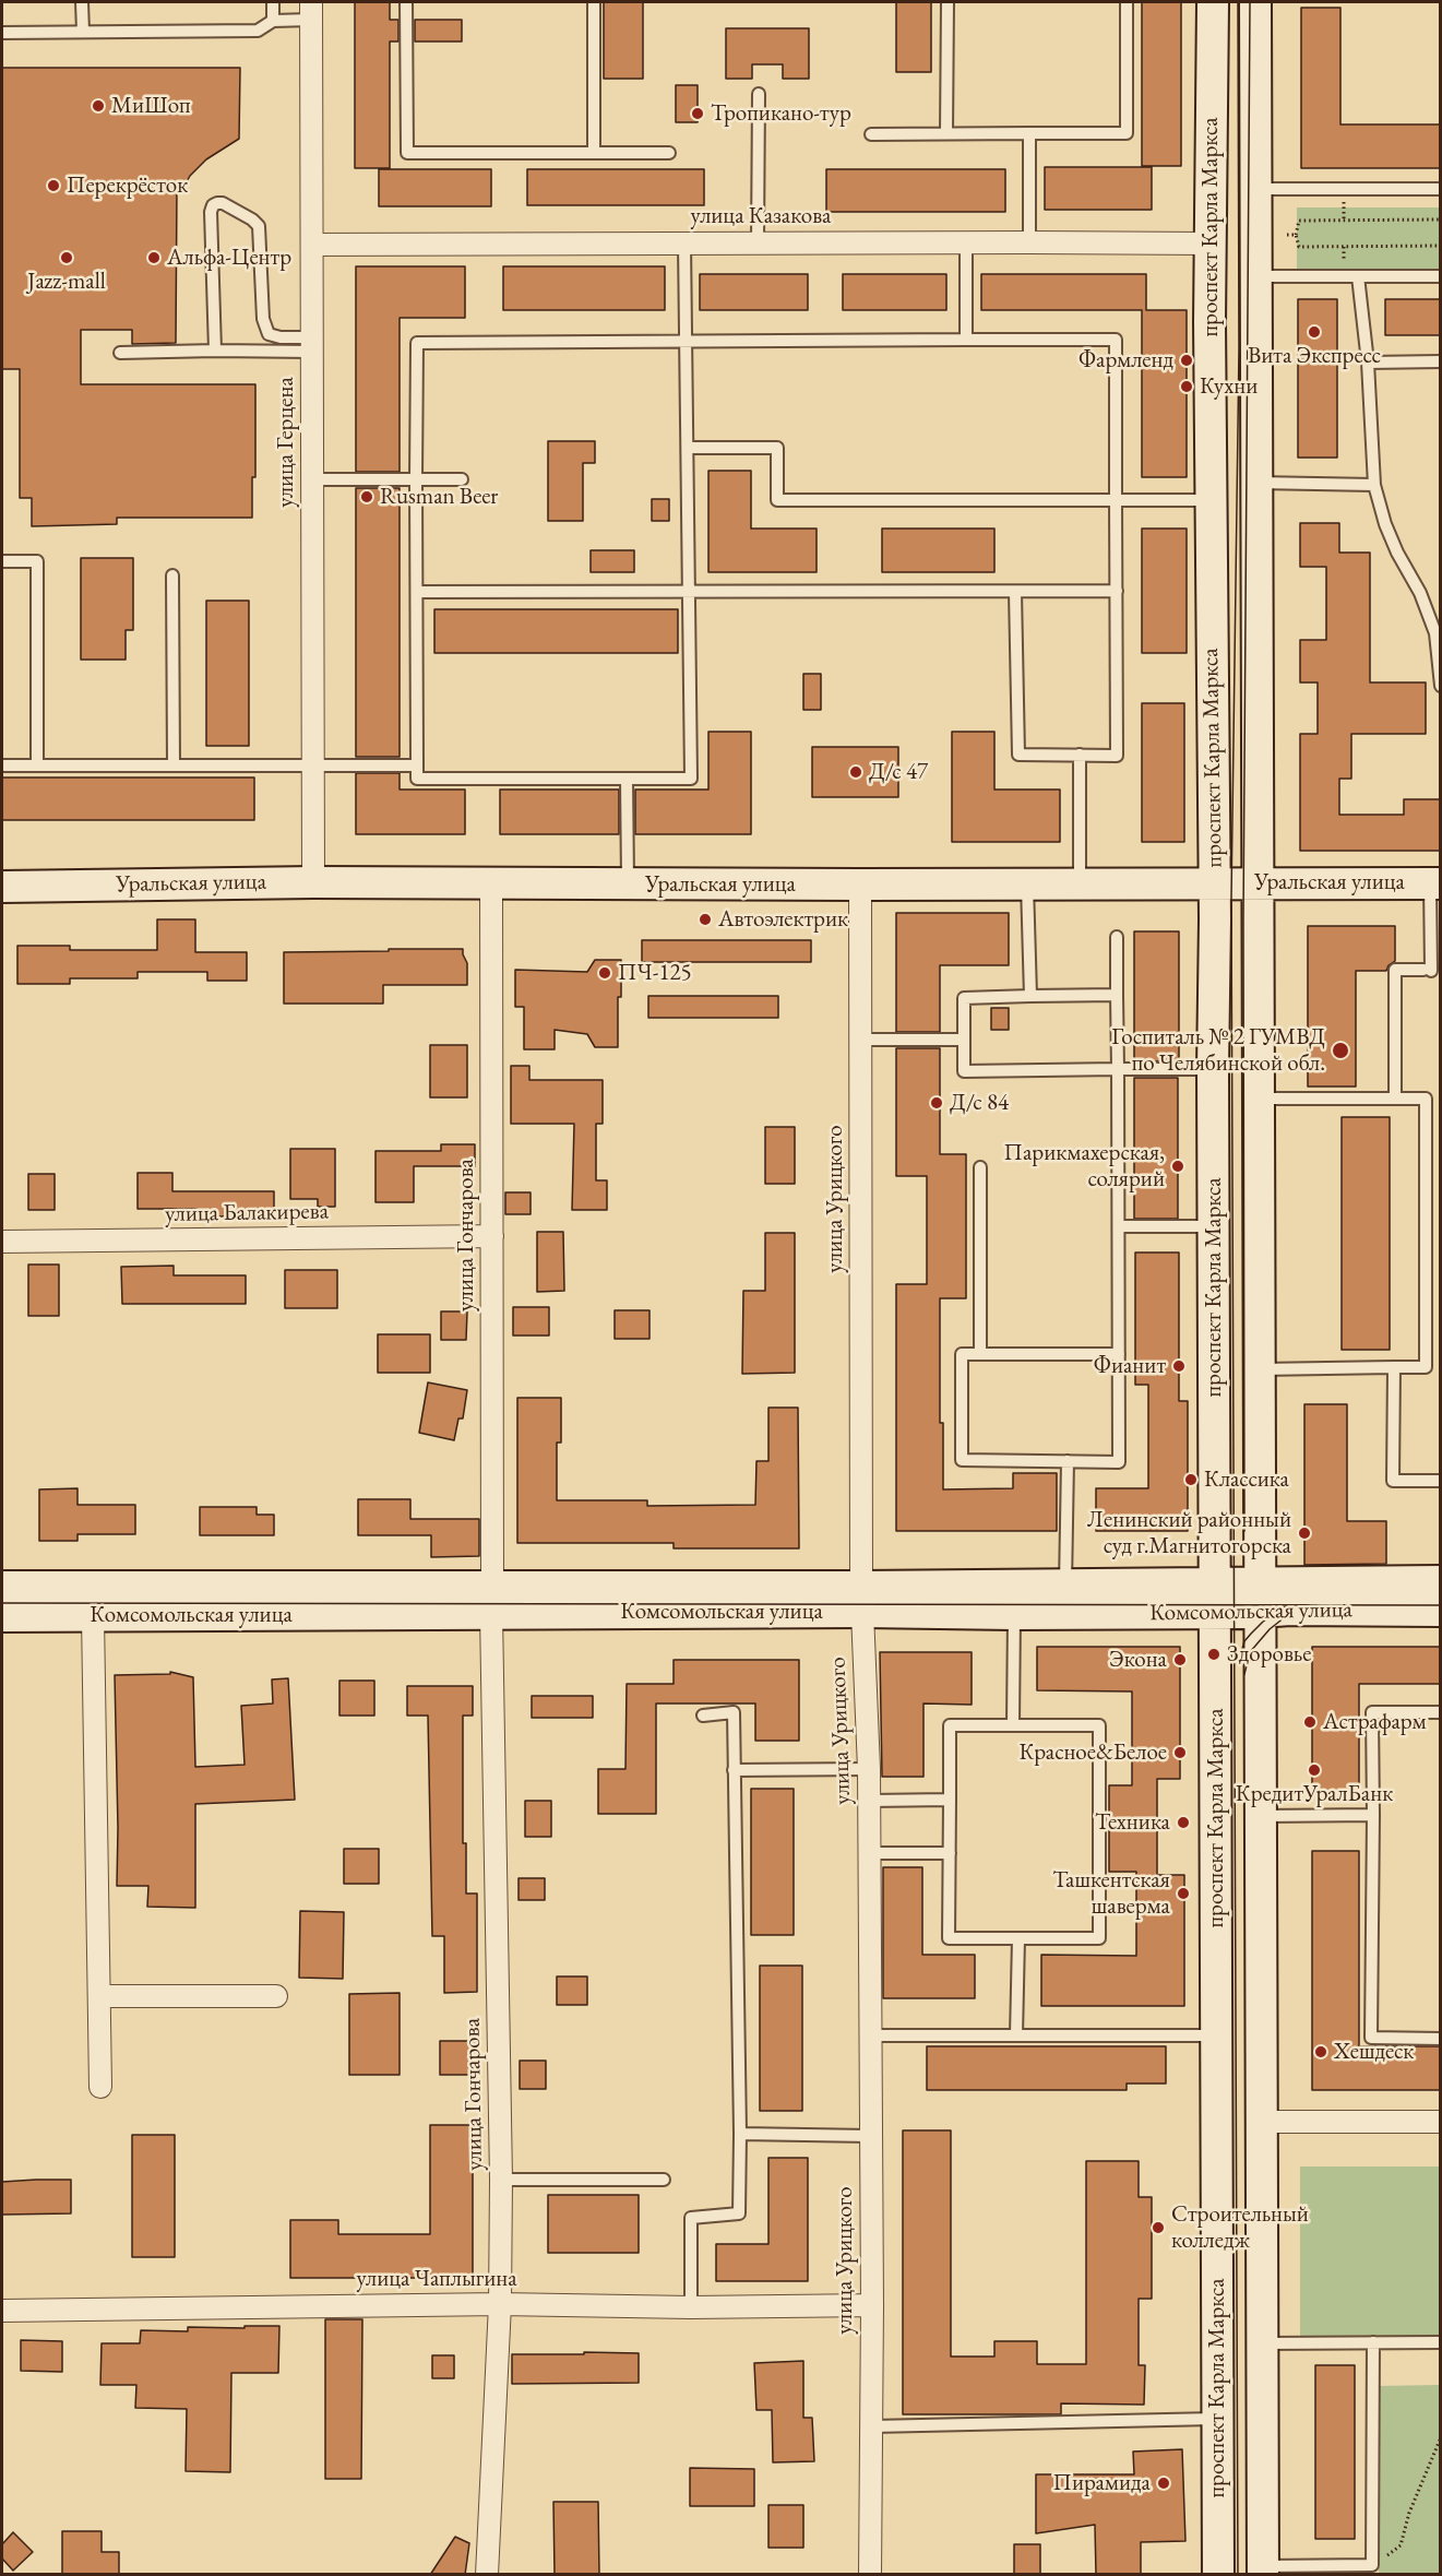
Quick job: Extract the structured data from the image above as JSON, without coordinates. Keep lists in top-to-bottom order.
{
  "streets": {
    "main road": ["проспект Карла Маркса", "Уральская улица", "Комсомольская улица"],
    "street": [
      "улица Казакова",
      "улица Герцена",
      "улица Урицкого",
      "улица Балакирева",
      "улица Гончарова",
      "улица Чаплыгина"
    ]
  },
  "crossings": [
    ["улица Казакова", "проспект Карла Маркса"],
    ["улица Казакова", "улица Герцена"],
    ["проспект Карла Маркса", "Уральская улица"],
    ["проспект Карла Маркса", "Комсомольская улица"],
    ["улица Герцена", "Уральская улица"],
    ["Уральская улица", "улица Урицкого"],
    ["Уральская улица", "улица Гончарова"],
    ["улица Урицкого", "Комсомольская улица"],
    ["улица Урицкого", "улица Чаплыгина"],
    ["улица Балакирева", "улица Гончарова"],
    ["улица Гончарова", "Комсомольская улица"],
    ["улица Гончарова", "улица Чаплыгина"]
  ],
  "places": [
    "МиШоп",
    "Тропикано-тур",
    "Перекрёсток",
    "Jazz-mall",
    "Альфа-Центр",
    "Вита Экспресс",
    "Фармленд",
    "Кухни",
    "Rusman Beer",
    "Д/с 47",
    "Автоэлектрик",
    "ПЧ-125",
    "Госпиталь № 2 ГУМВД по Челябинской обл.",
    "Д/с 84",
    "Парикмахерская, солярий",
    "Фианит",
    "Классика",
    "Ленинский районный суд г.Магнитогорска",
    "Здоровье",
    "Экона",
    "Астрафарм",
    "Красное&Белое",
    "КредитУралБанк",
    "Техника",
    "Ташкентская шаверма",
    "Хешдеск",
    "Строительный колледж",
    "Пирамида"
  ]
}
